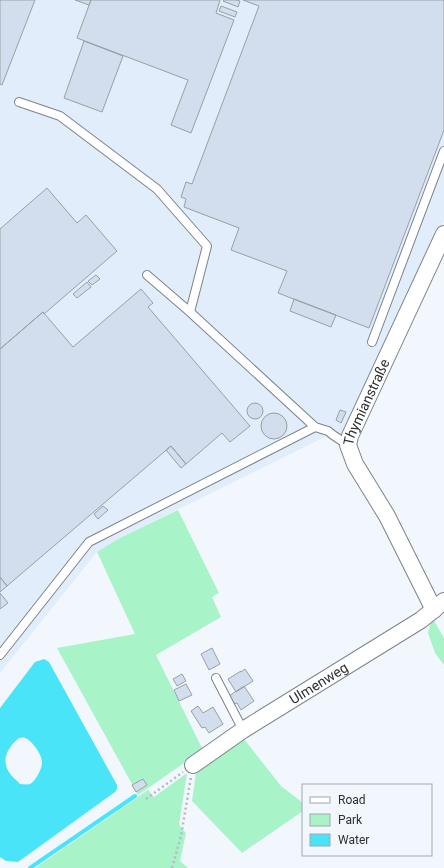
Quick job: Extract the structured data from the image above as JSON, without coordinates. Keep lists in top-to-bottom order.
{
  "streets": {
    "street": ["Thymianstraße", "Ulmenweg"]
  },
  "crossings": [
    ["Thymianstraße", "Ulmenweg"]
  ],
  "legend": ["Road", "Park", "Water"]
}
